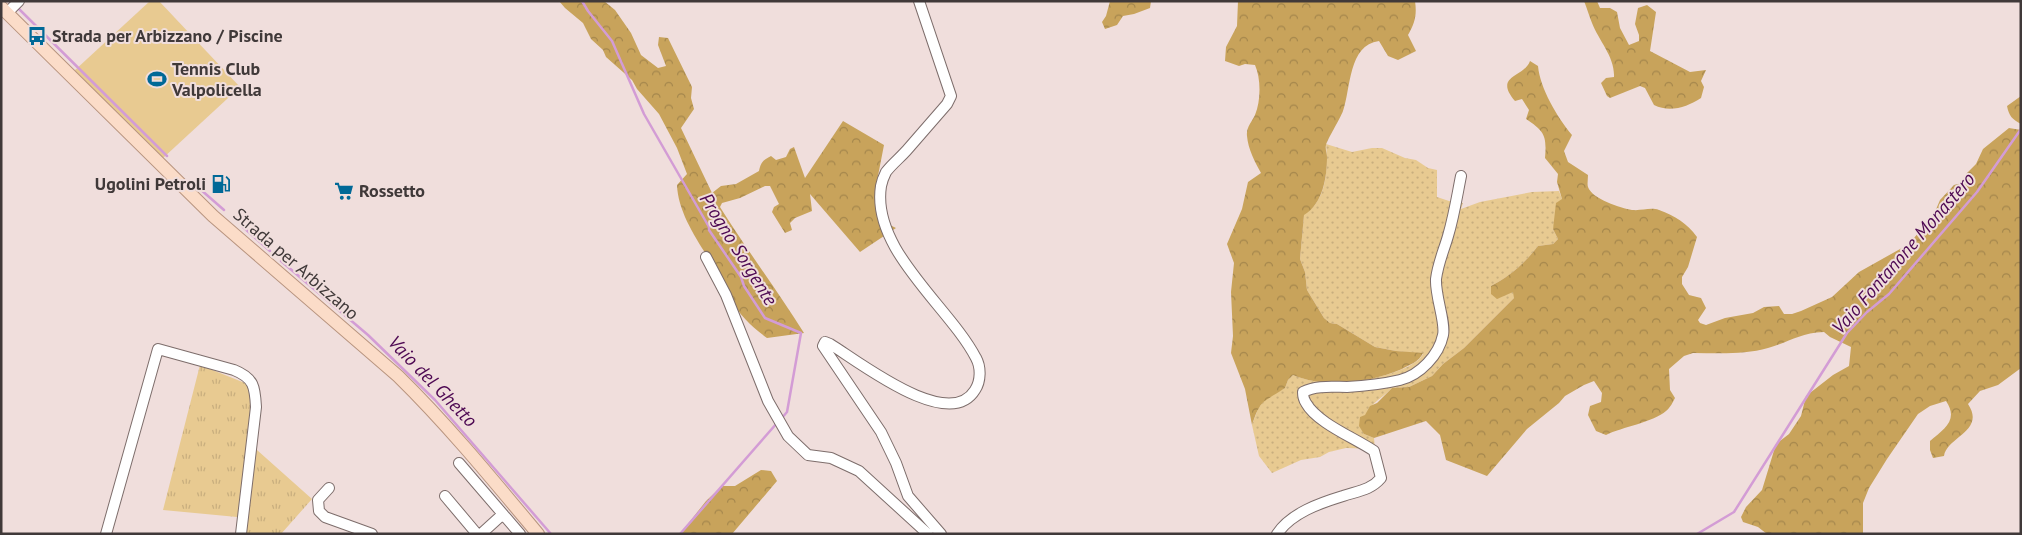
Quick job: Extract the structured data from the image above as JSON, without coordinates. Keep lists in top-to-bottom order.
{
  "streets": {
    "main road": ["Strada per Arbizzano"]
  },
  "water": ["Progno Sorgente", "Vaio Fontanone Monastero", "Vaio del Ghetto"],
  "places": {
    "bus stop": ["Strada per Arbizzano / Piscine"],
    "sports": ["Tennis Club Valpolicella"],
    "fuel station": ["Ugolini Petroli"],
    "supermarket": ["Rossetto"]
  }
}
